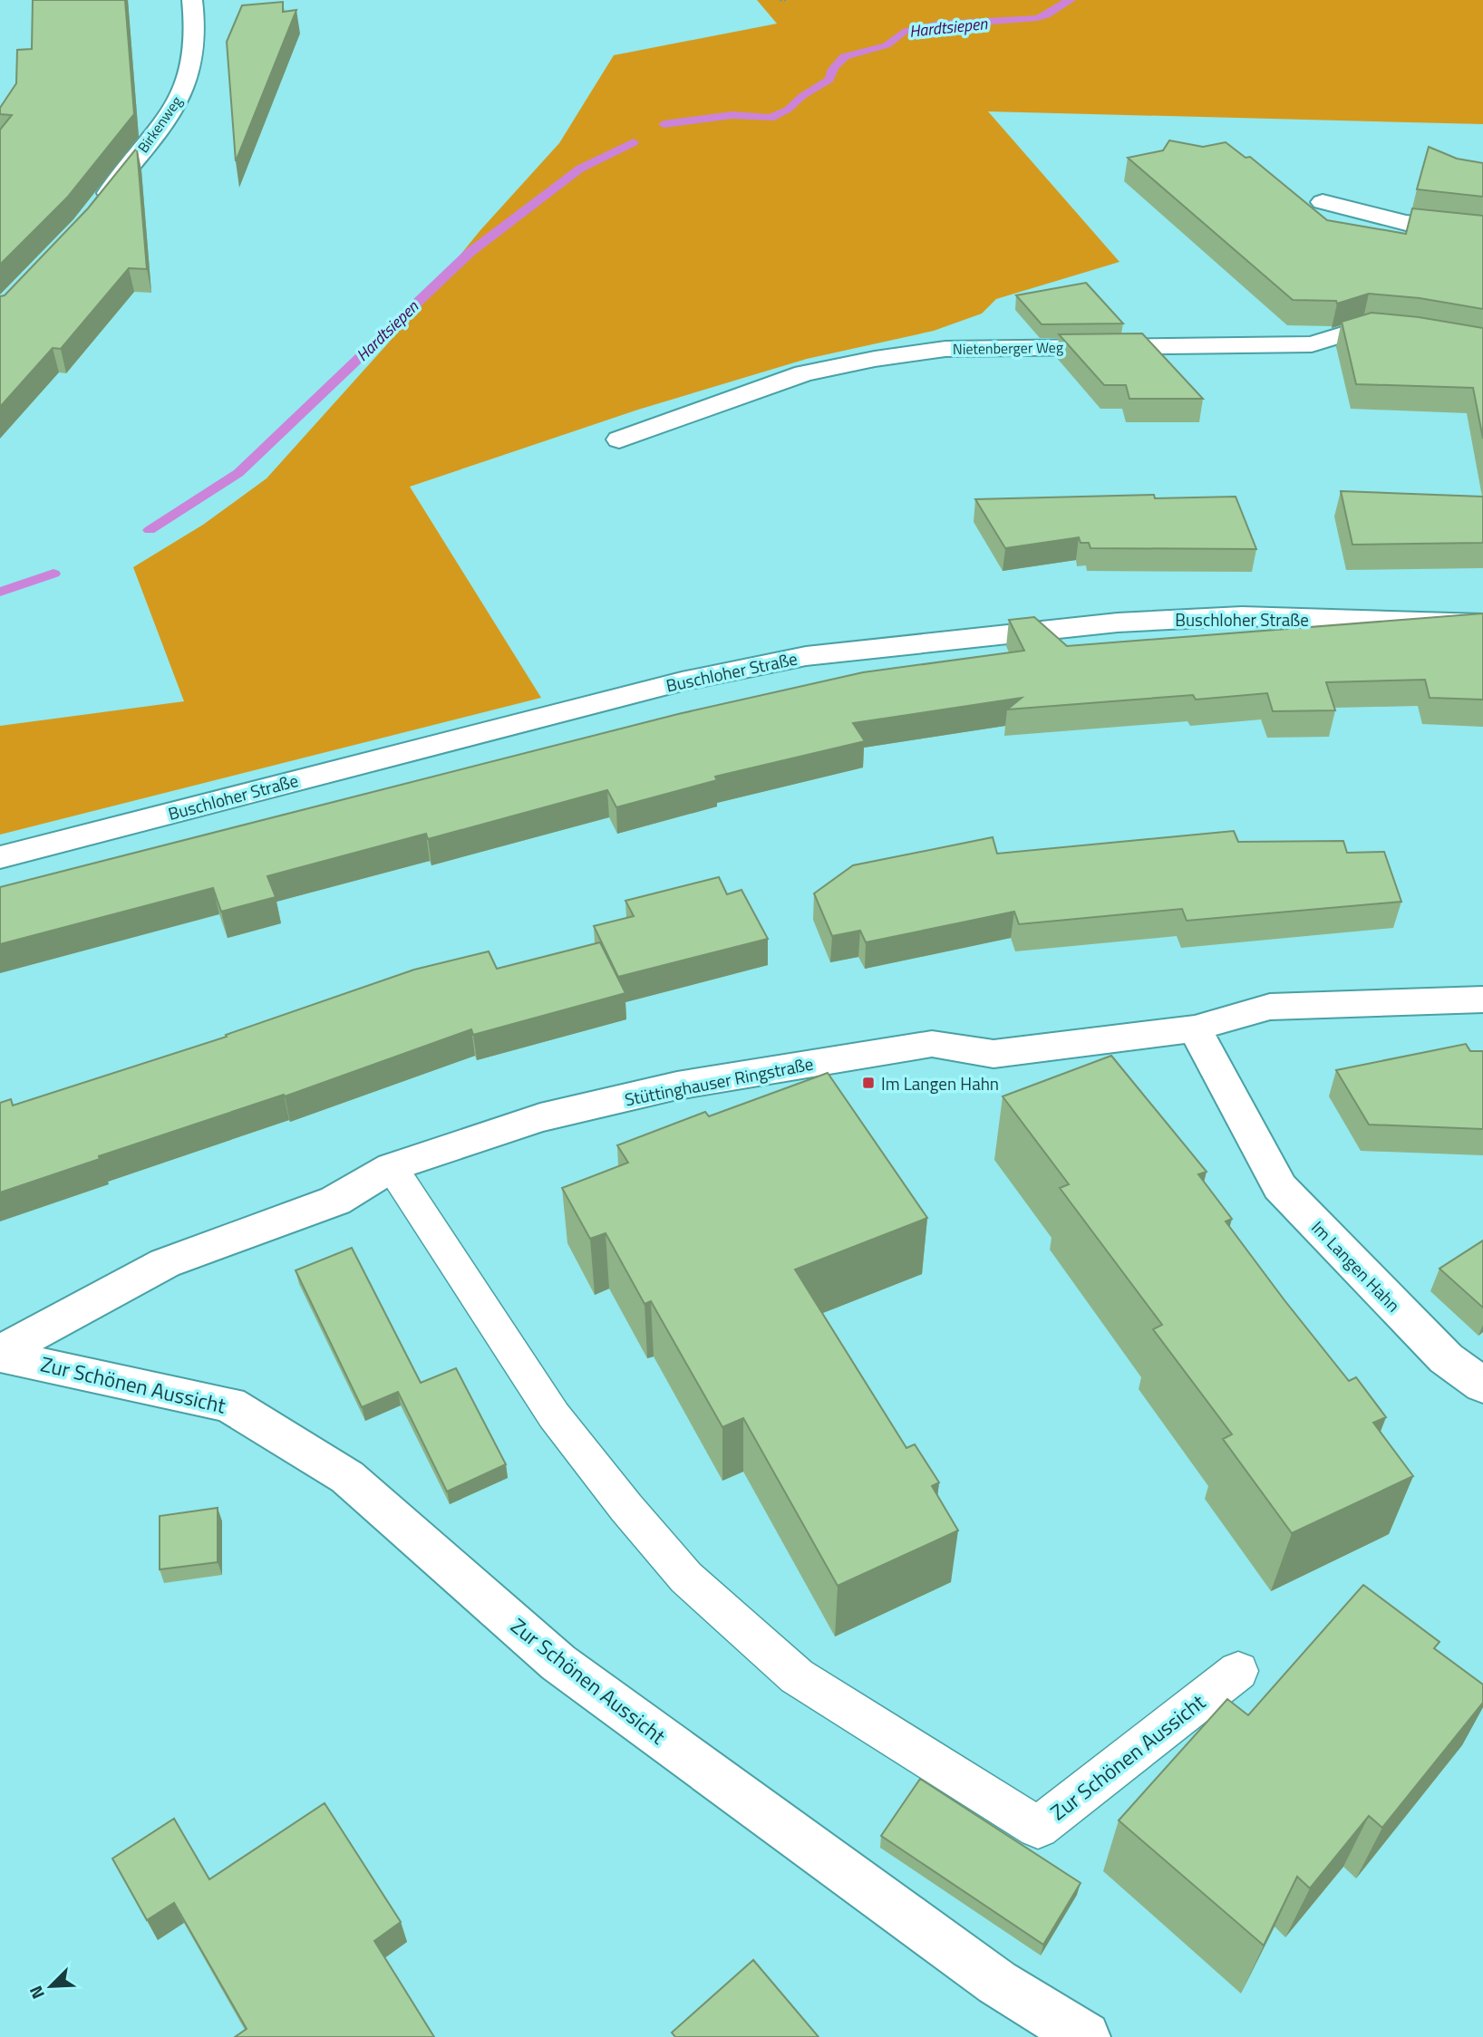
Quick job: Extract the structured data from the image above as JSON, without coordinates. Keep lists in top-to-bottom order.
{
  "streets": {
    "street": [
      "Birkenweg",
      "Nietenberger Weg",
      "Buschloher Straße",
      "Stüttinghauser Ringstraße",
      "Im Langen Hahn",
      "Zur Schönen Aussicht"
    ]
  },
  "crossings": [
    ["Stüttinghauser Ringstraße", "Im Langen Hahn"],
    ["Stüttinghauser Ringstraße", "Zur Schönen Aussicht"]
  ],
  "water": ["Hardtsiepen"],
  "places": {
    "transit": ["Im Langen Hahn"]
  },
  "north": "bottom left"
}
